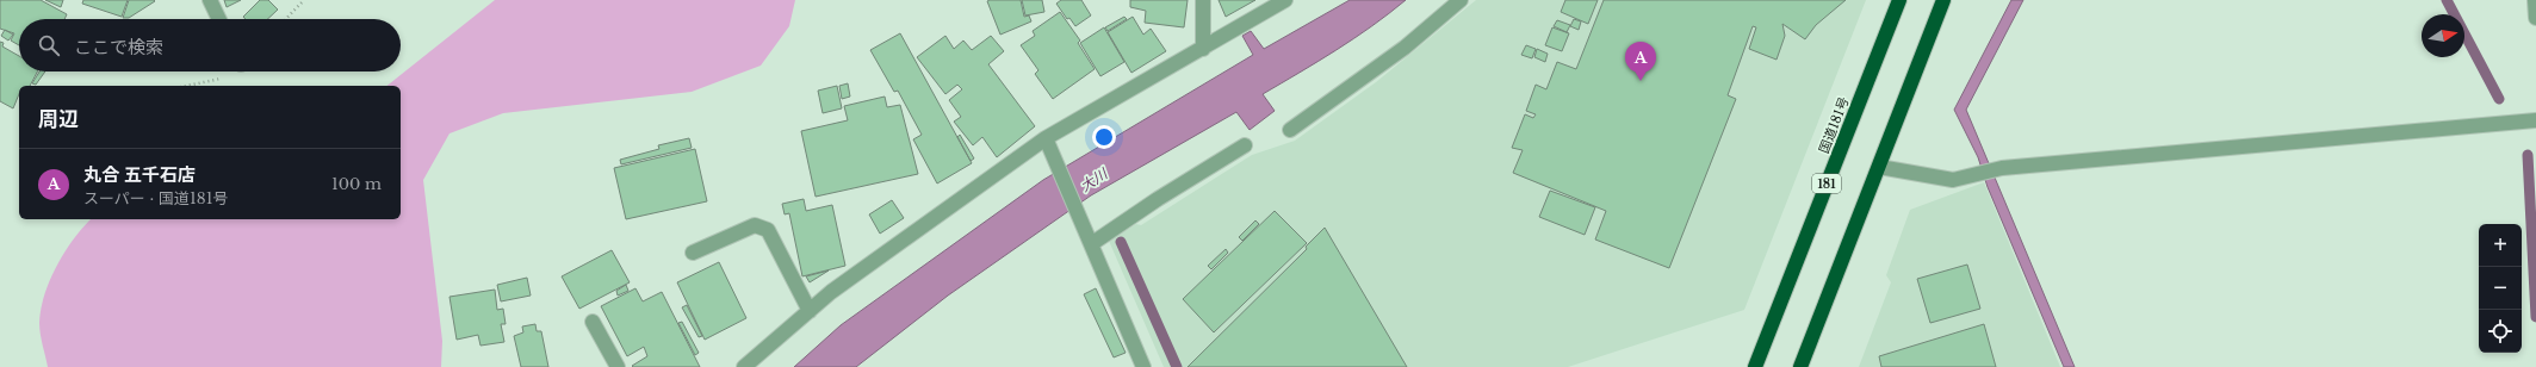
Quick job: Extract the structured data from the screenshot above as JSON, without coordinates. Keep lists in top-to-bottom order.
{
  "streets": {
    "highway": ["国道181号", "181"]
  },
  "water": ["大川"],
  "north": "right",
  "page": {
    "search": "ここで検索",
    "pins": "A",
    "heading": "周辺",
    "list": [
      {
        "mark": "A",
        "name": "丸合 五千石店",
        "note": "スーパー · 国道181号",
        "value": "100 m"
      }
    ],
    "map_buttons": ["+", "−"]
  }
}
